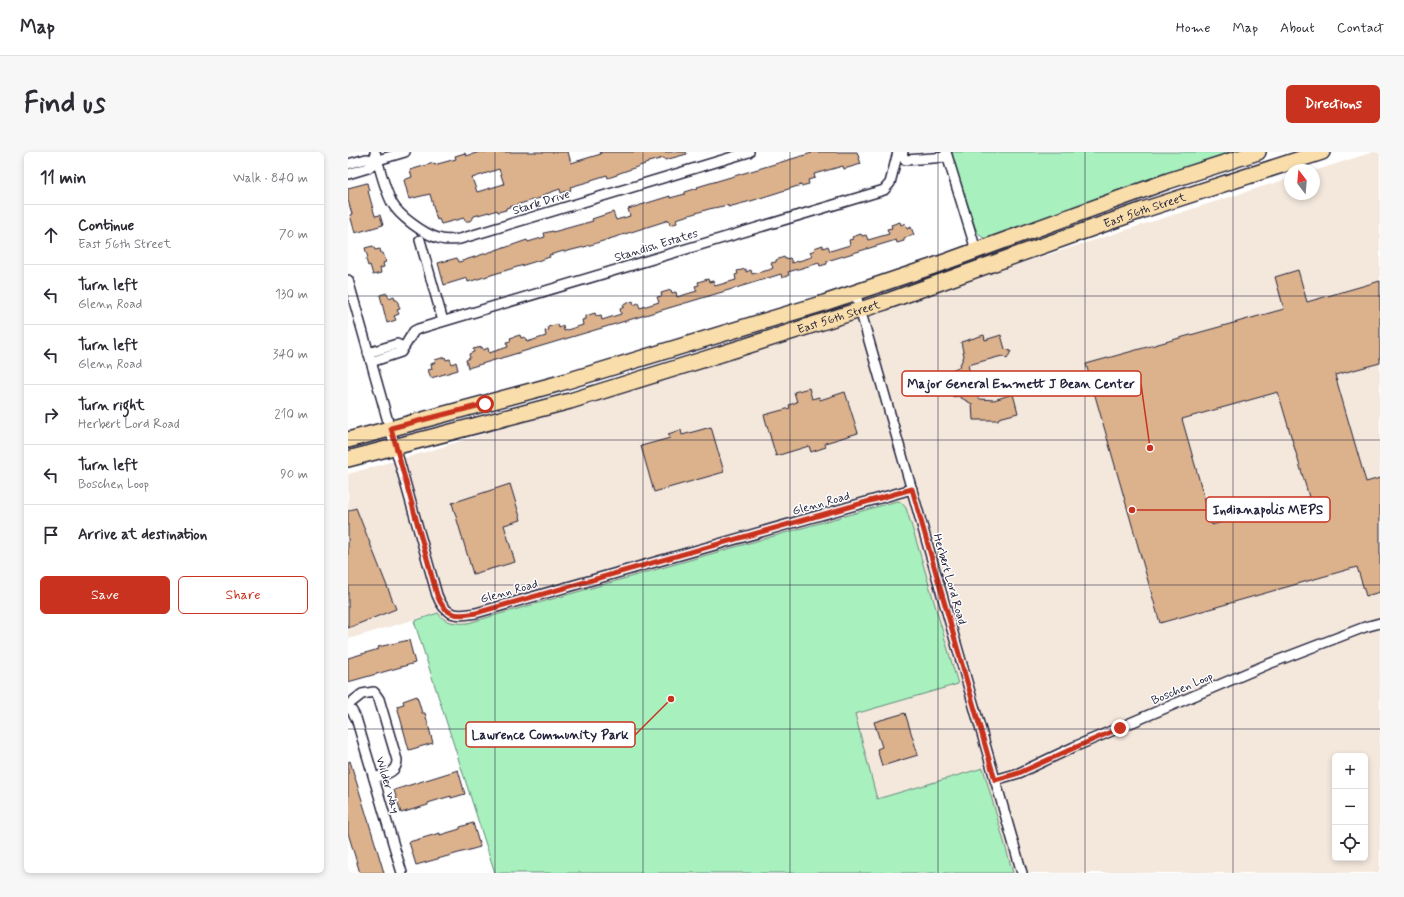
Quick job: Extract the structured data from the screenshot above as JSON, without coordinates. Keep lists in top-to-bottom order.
{
  "streets": {
    "main road": ["East 56th Street"],
    "street": [
      "Stark Drive",
      "Standish Estates",
      "Glenn Road",
      "Herbert Lord Road",
      "Boschen Loop",
      "Wilder Way"
    ]
  },
  "crossings": [
    ["East 56th Street", "Glenn Road"],
    ["East 56th Street", "Herbert Lord Road"],
    ["Standish Estates", "Glenn Road"],
    ["Glenn Road", "Herbert Lord Road"],
    ["Herbert Lord Road", "Boschen Loop"]
  ],
  "places": ["Major General Emmett J Bean Center", "Indianapolis MEPS", "Lawrence Community Park"],
  "north": "top",
  "page": {
    "header": "Map",
    "nav": [
      "Home",
      "Map",
      "About",
      "Contact"
    ],
    "buttons": [
      "Directions",
      ["Save", "Share"]
    ],
    "title": "Find us",
    "heading": ["11 min", "Walk · 840 m"],
    "list": [
      ["Continue", "East 56th Street", "70 m"],
      ["Turn left", "Glenn Road", "130 m"],
      ["Turn left", "Glenn Road", "340 m"],
      ["Turn right", "Herbert Lord Road", "210 m"],
      ["Turn left", "Boschen Loop", "90 m"],
      "Arrive at destination"
    ],
    "map_buttons": ["+", "−"]
  }
}
